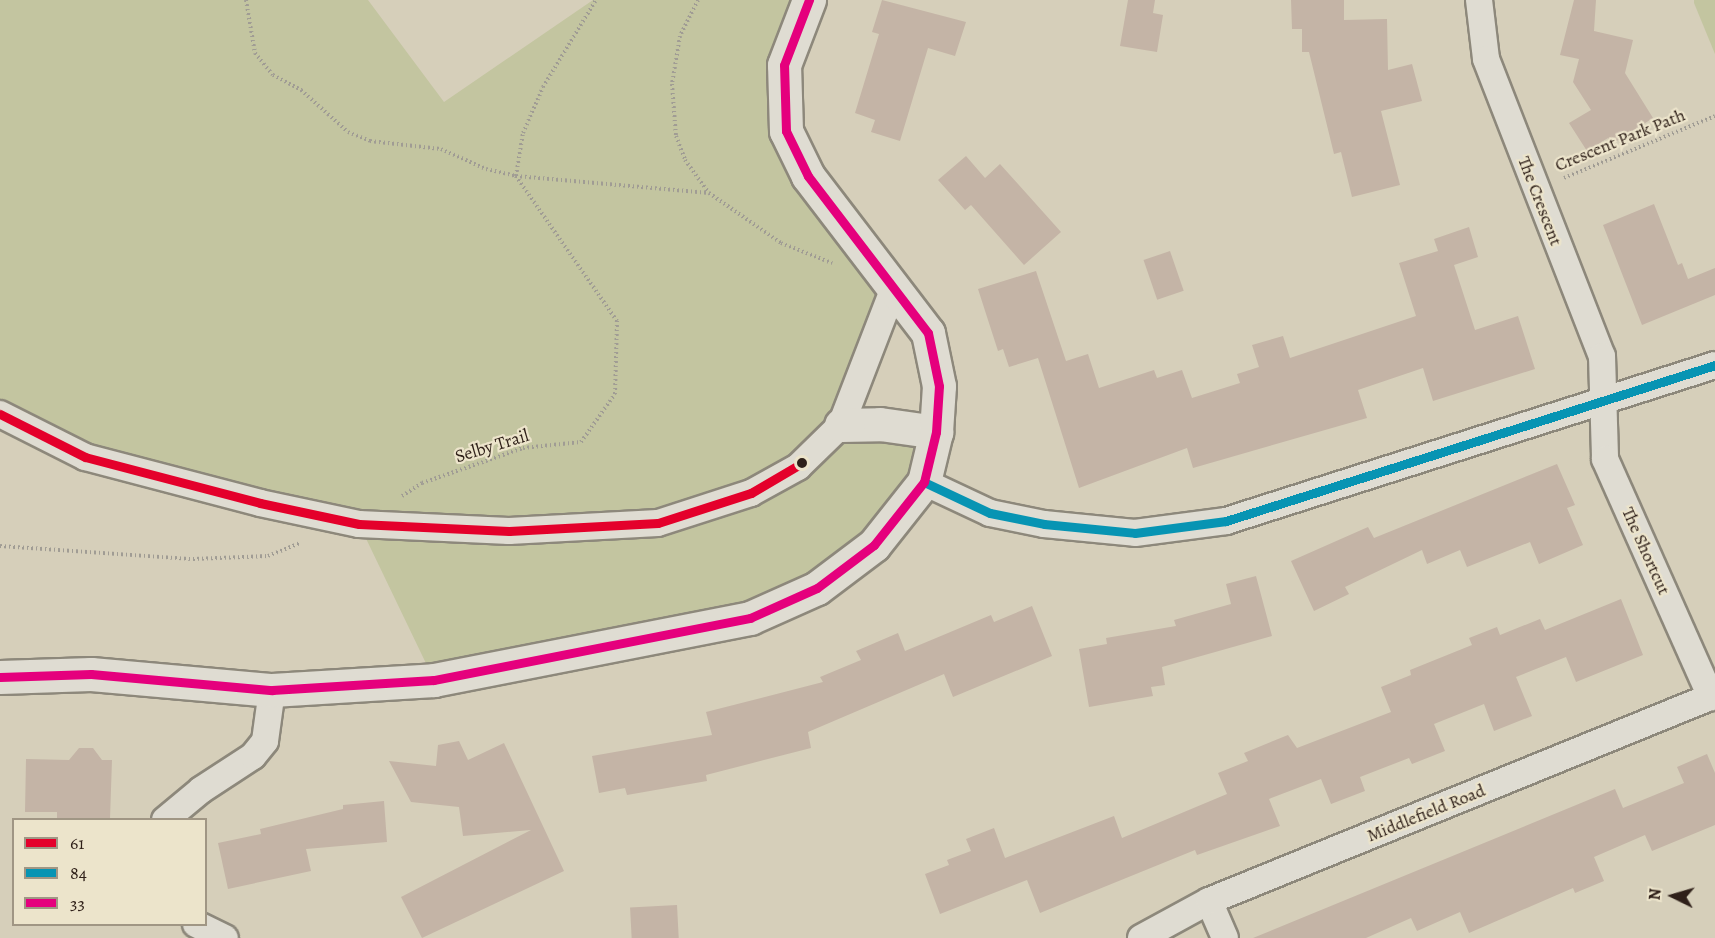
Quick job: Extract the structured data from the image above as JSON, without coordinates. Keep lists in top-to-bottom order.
{
  "streets": {
    "street": ["The Crescent", "The Shortcut", "Middlefield Road"],
    "path": ["Crescent Park Path", "Selby Trail"]
  },
  "crossings": [
    ["Crescent Park Path", "The Crescent"],
    ["The Crescent", "The Shortcut"],
    ["The Shortcut", "Middlefield Road"]
  ],
  "lines": ["transit line 33", "transit line 84", "transit line 61"],
  "legend": ["61", "84", "33"],
  "north": "left"
}
